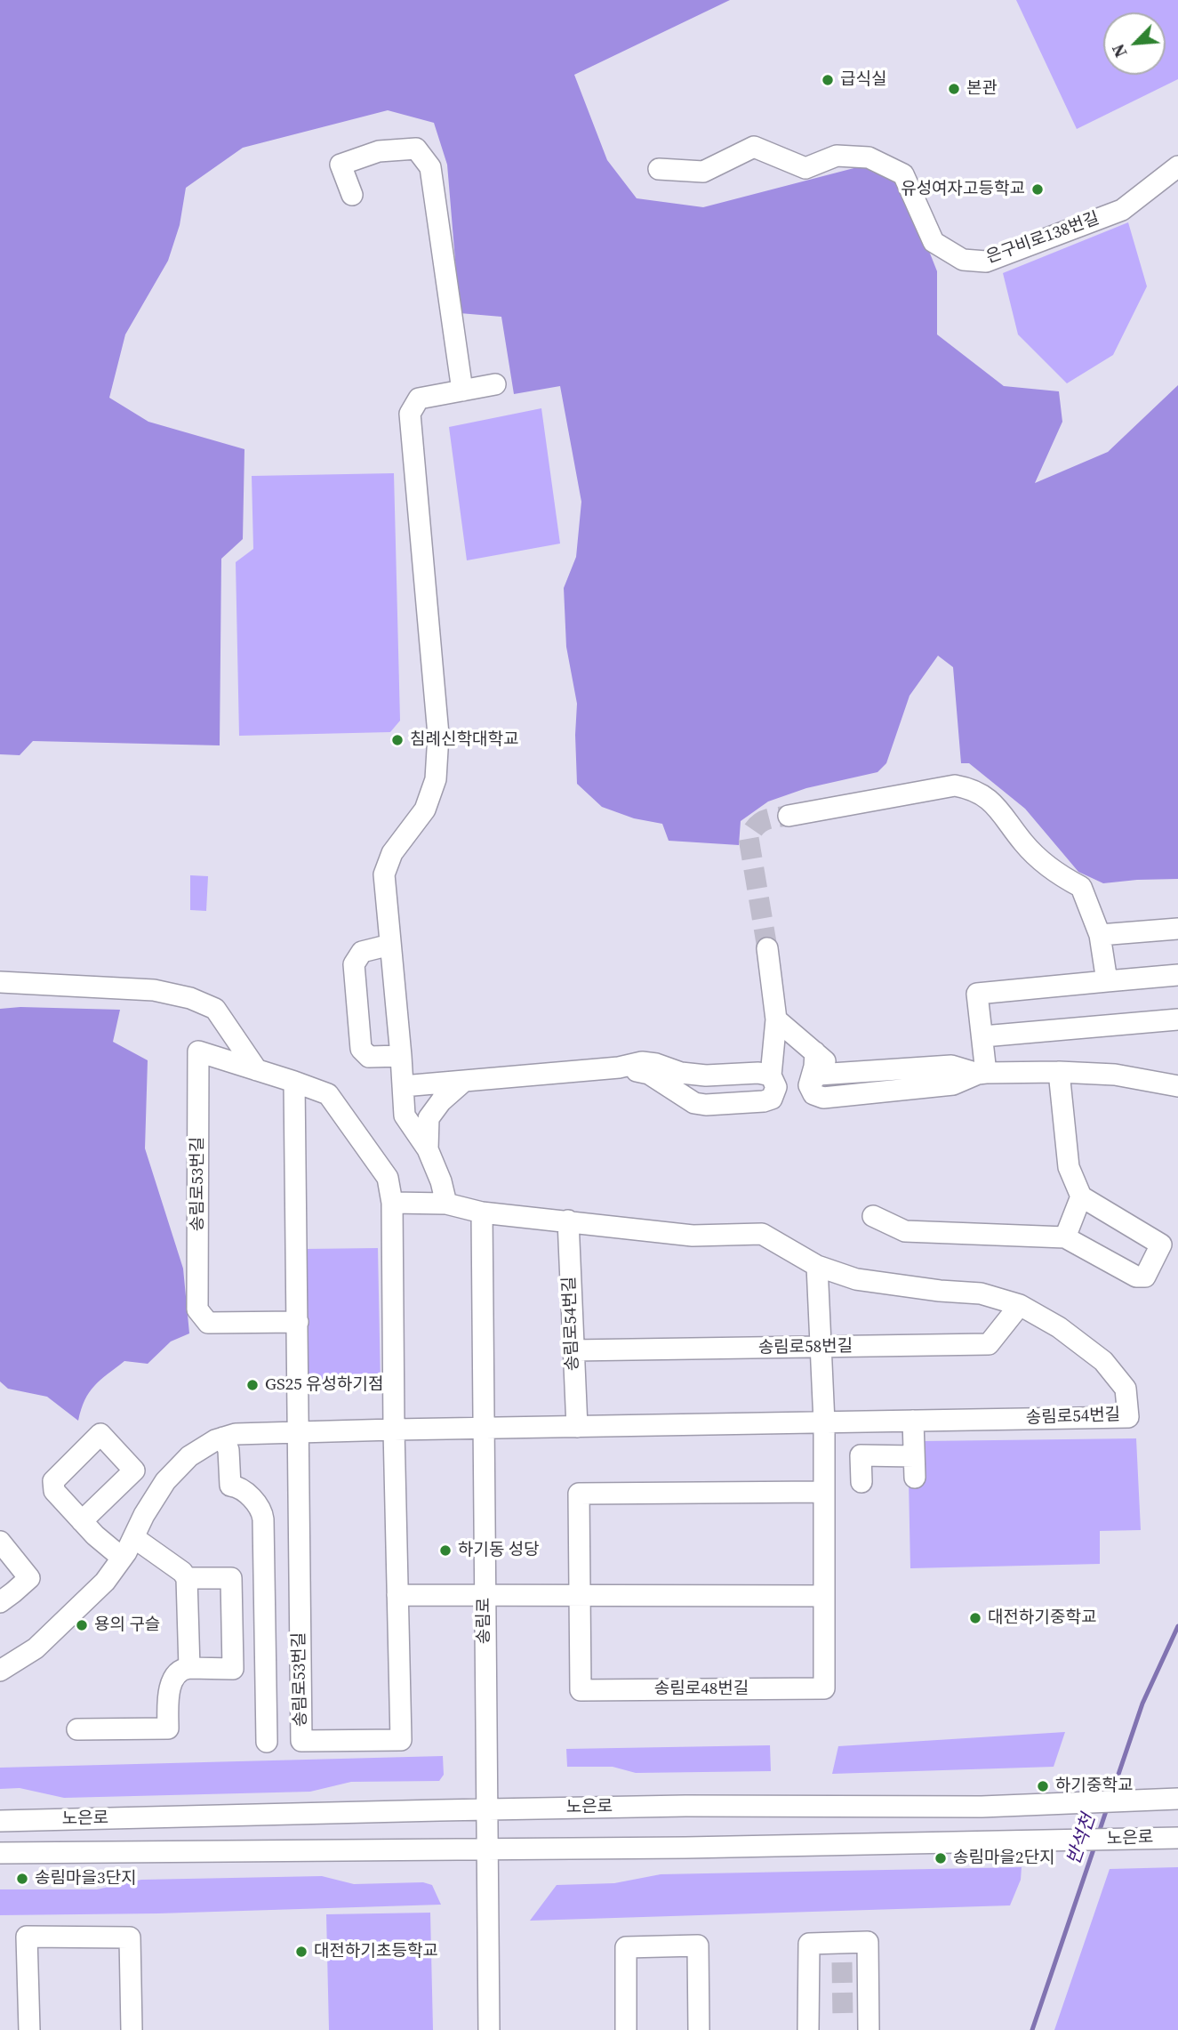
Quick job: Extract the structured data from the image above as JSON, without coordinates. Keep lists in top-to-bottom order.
{
  "streets": {
    "street": [
      "은구비로138번길",
      "송림로53번길",
      "송림로54번길",
      "송림로58번길",
      "송림로",
      "송림로48번길",
      "노은로"
    ]
  },
  "crossings": [
    ["송림로54번길", "송림로58번길"],
    ["송림로54번길", "송림로"],
    ["송림로54번길", "송림로48번길"],
    ["송림로58번길", "송림로48번길"],
    ["송림로", "노은로"]
  ],
  "water": ["반석천"],
  "places": [
    "급식실",
    "본관",
    "유성여자고등학교",
    "침례신학대학교",
    "GS25 유성하기점",
    "하기동 성당",
    "대전하기중학교",
    "용의 구슬",
    "하기중학교",
    "송림마을2단지",
    "송림마을3단지",
    "대전하기초등학교"
  ],
  "north": "bottom left"
}
